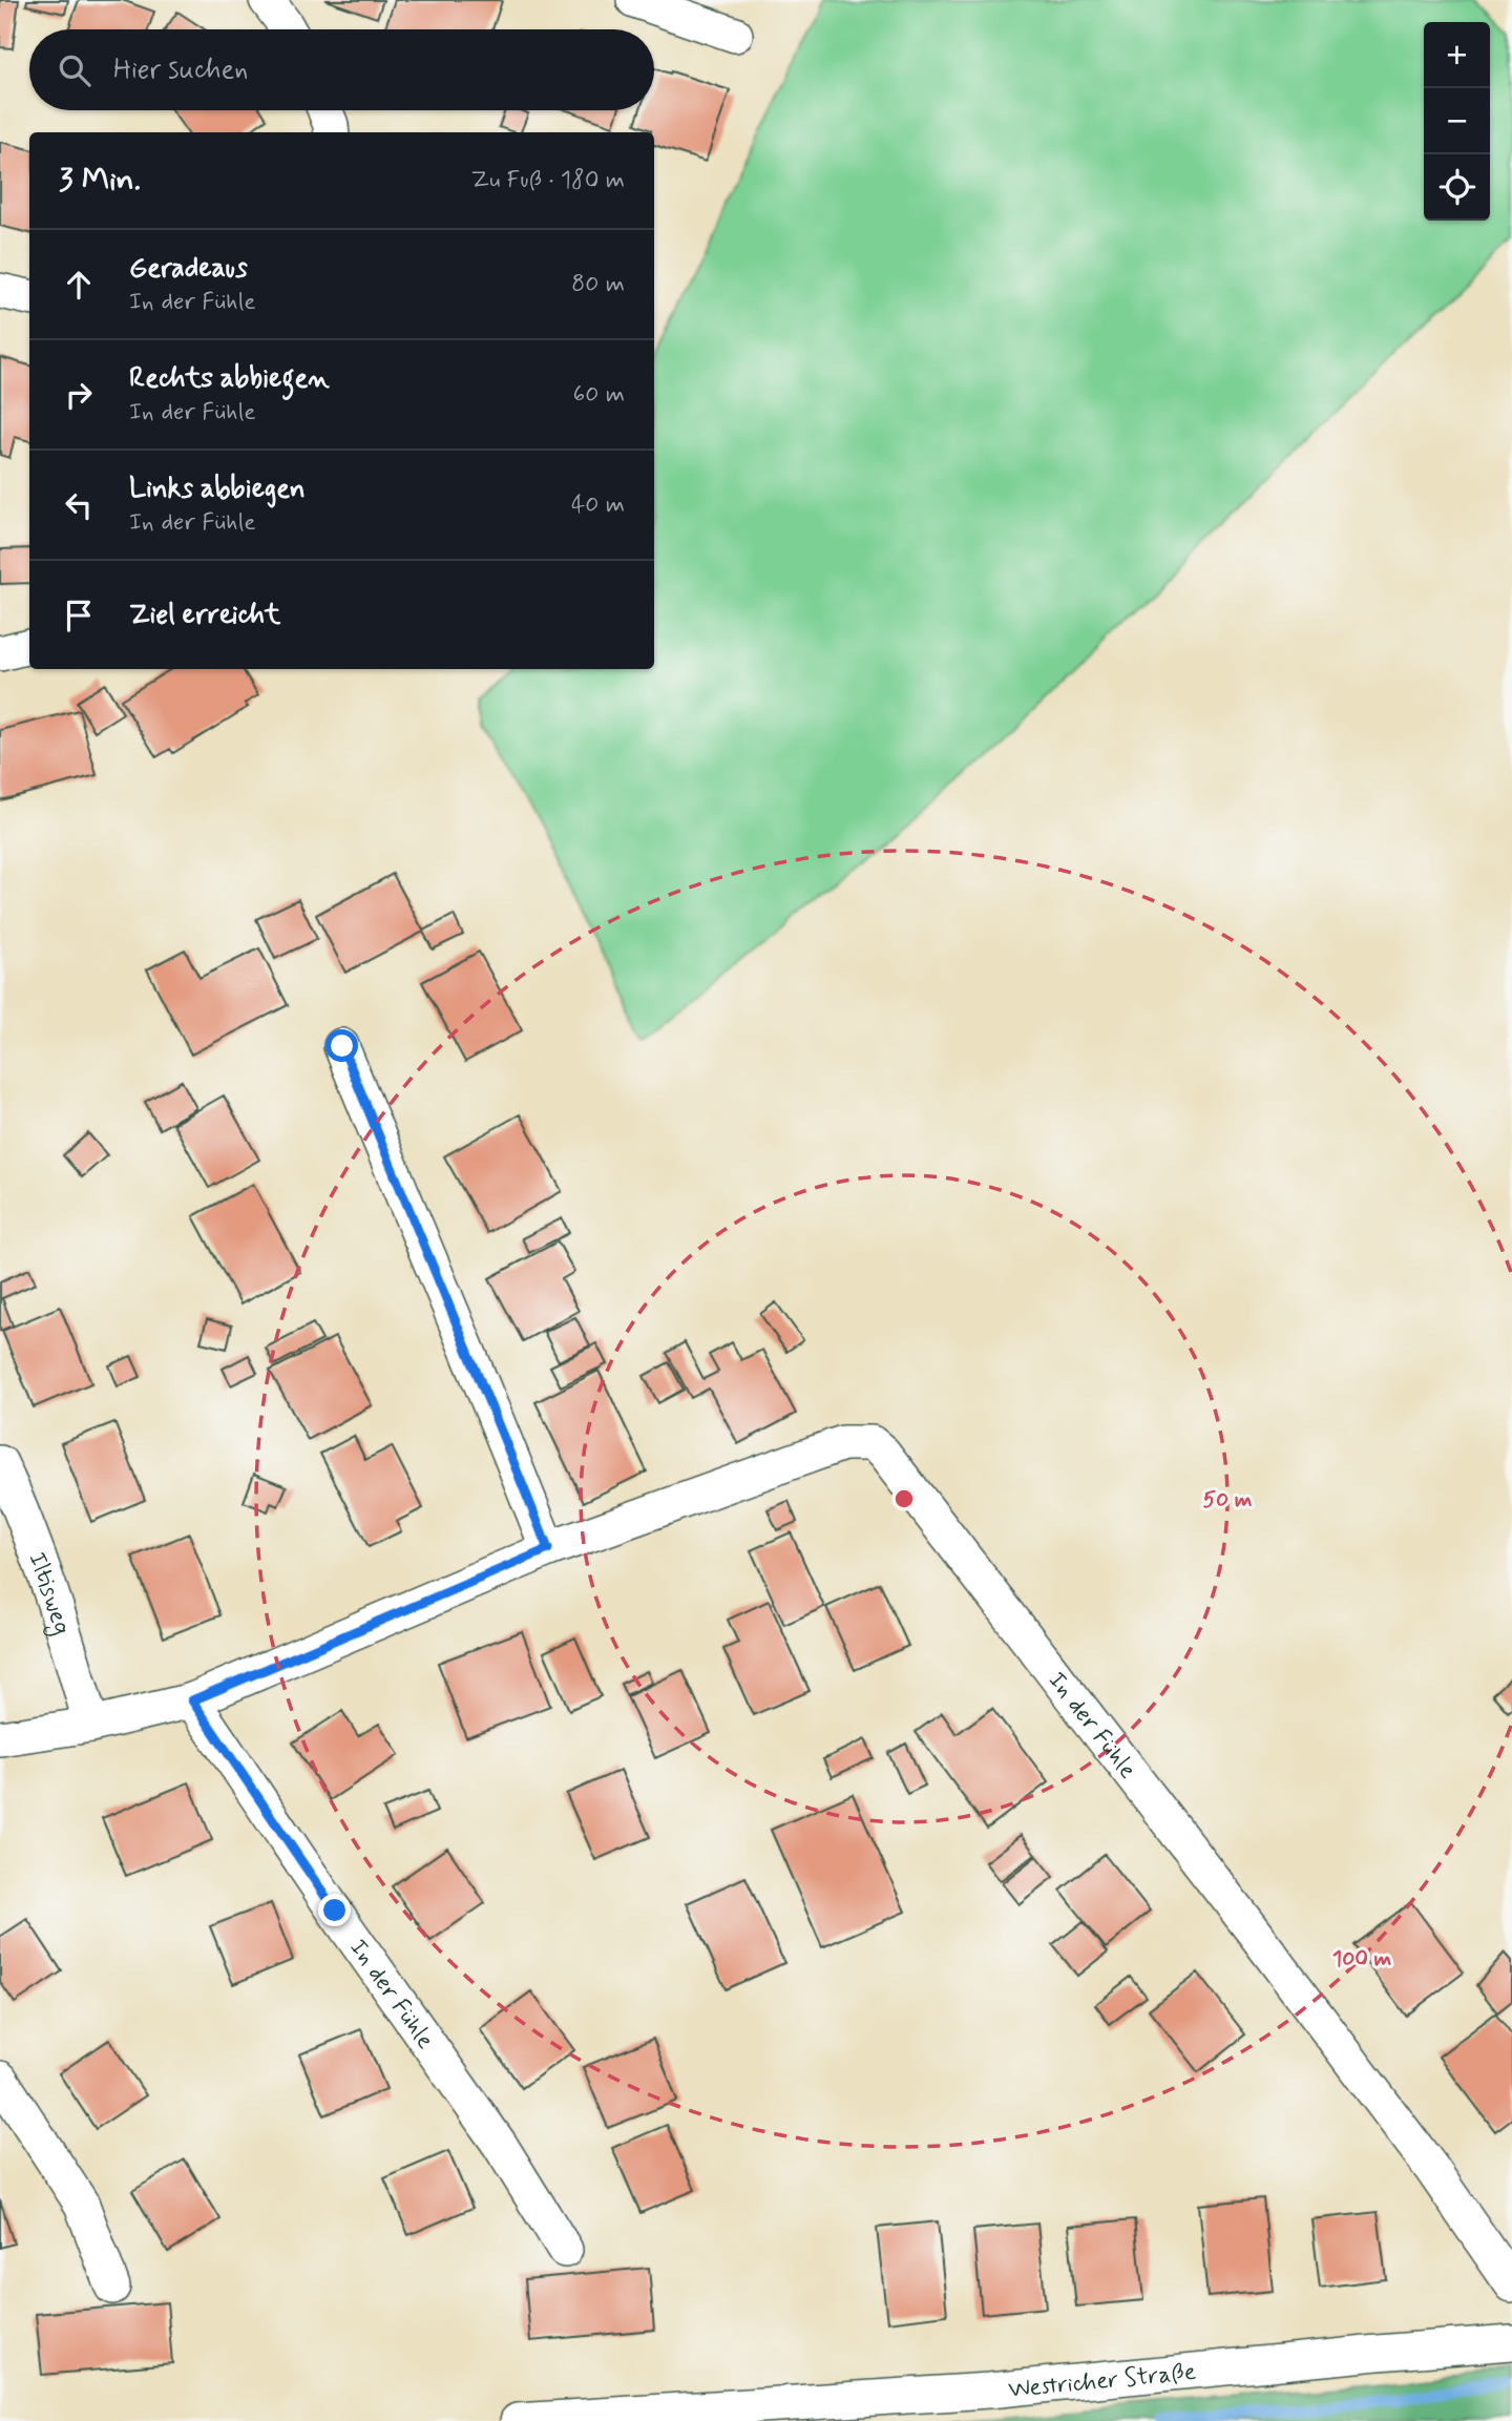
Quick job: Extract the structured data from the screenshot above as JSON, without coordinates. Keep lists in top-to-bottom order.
{
  "streets": {
    "street": ["Iltisweg", "In der Fühle", "Westricher Straße"]
  },
  "crossings": [
    ["Iltisweg", "In der Fühle"]
  ],
  "page": {
    "map_buttons": ["+", "−"],
    "search": "Hier suchen",
    "heading": ["3 Min.", "Zu Fuß · 180 m"],
    "list": [
      ["Geradeaus", "In der Fühle", "80 m"],
      ["Rechts abbiegen", "In der Fühle", "60 m"],
      ["Links abbiegen", "In der Fühle", "40 m"],
      "Ziel erreicht"
    ]
  },
  "rings": ["50 m", "100 m"]
}
